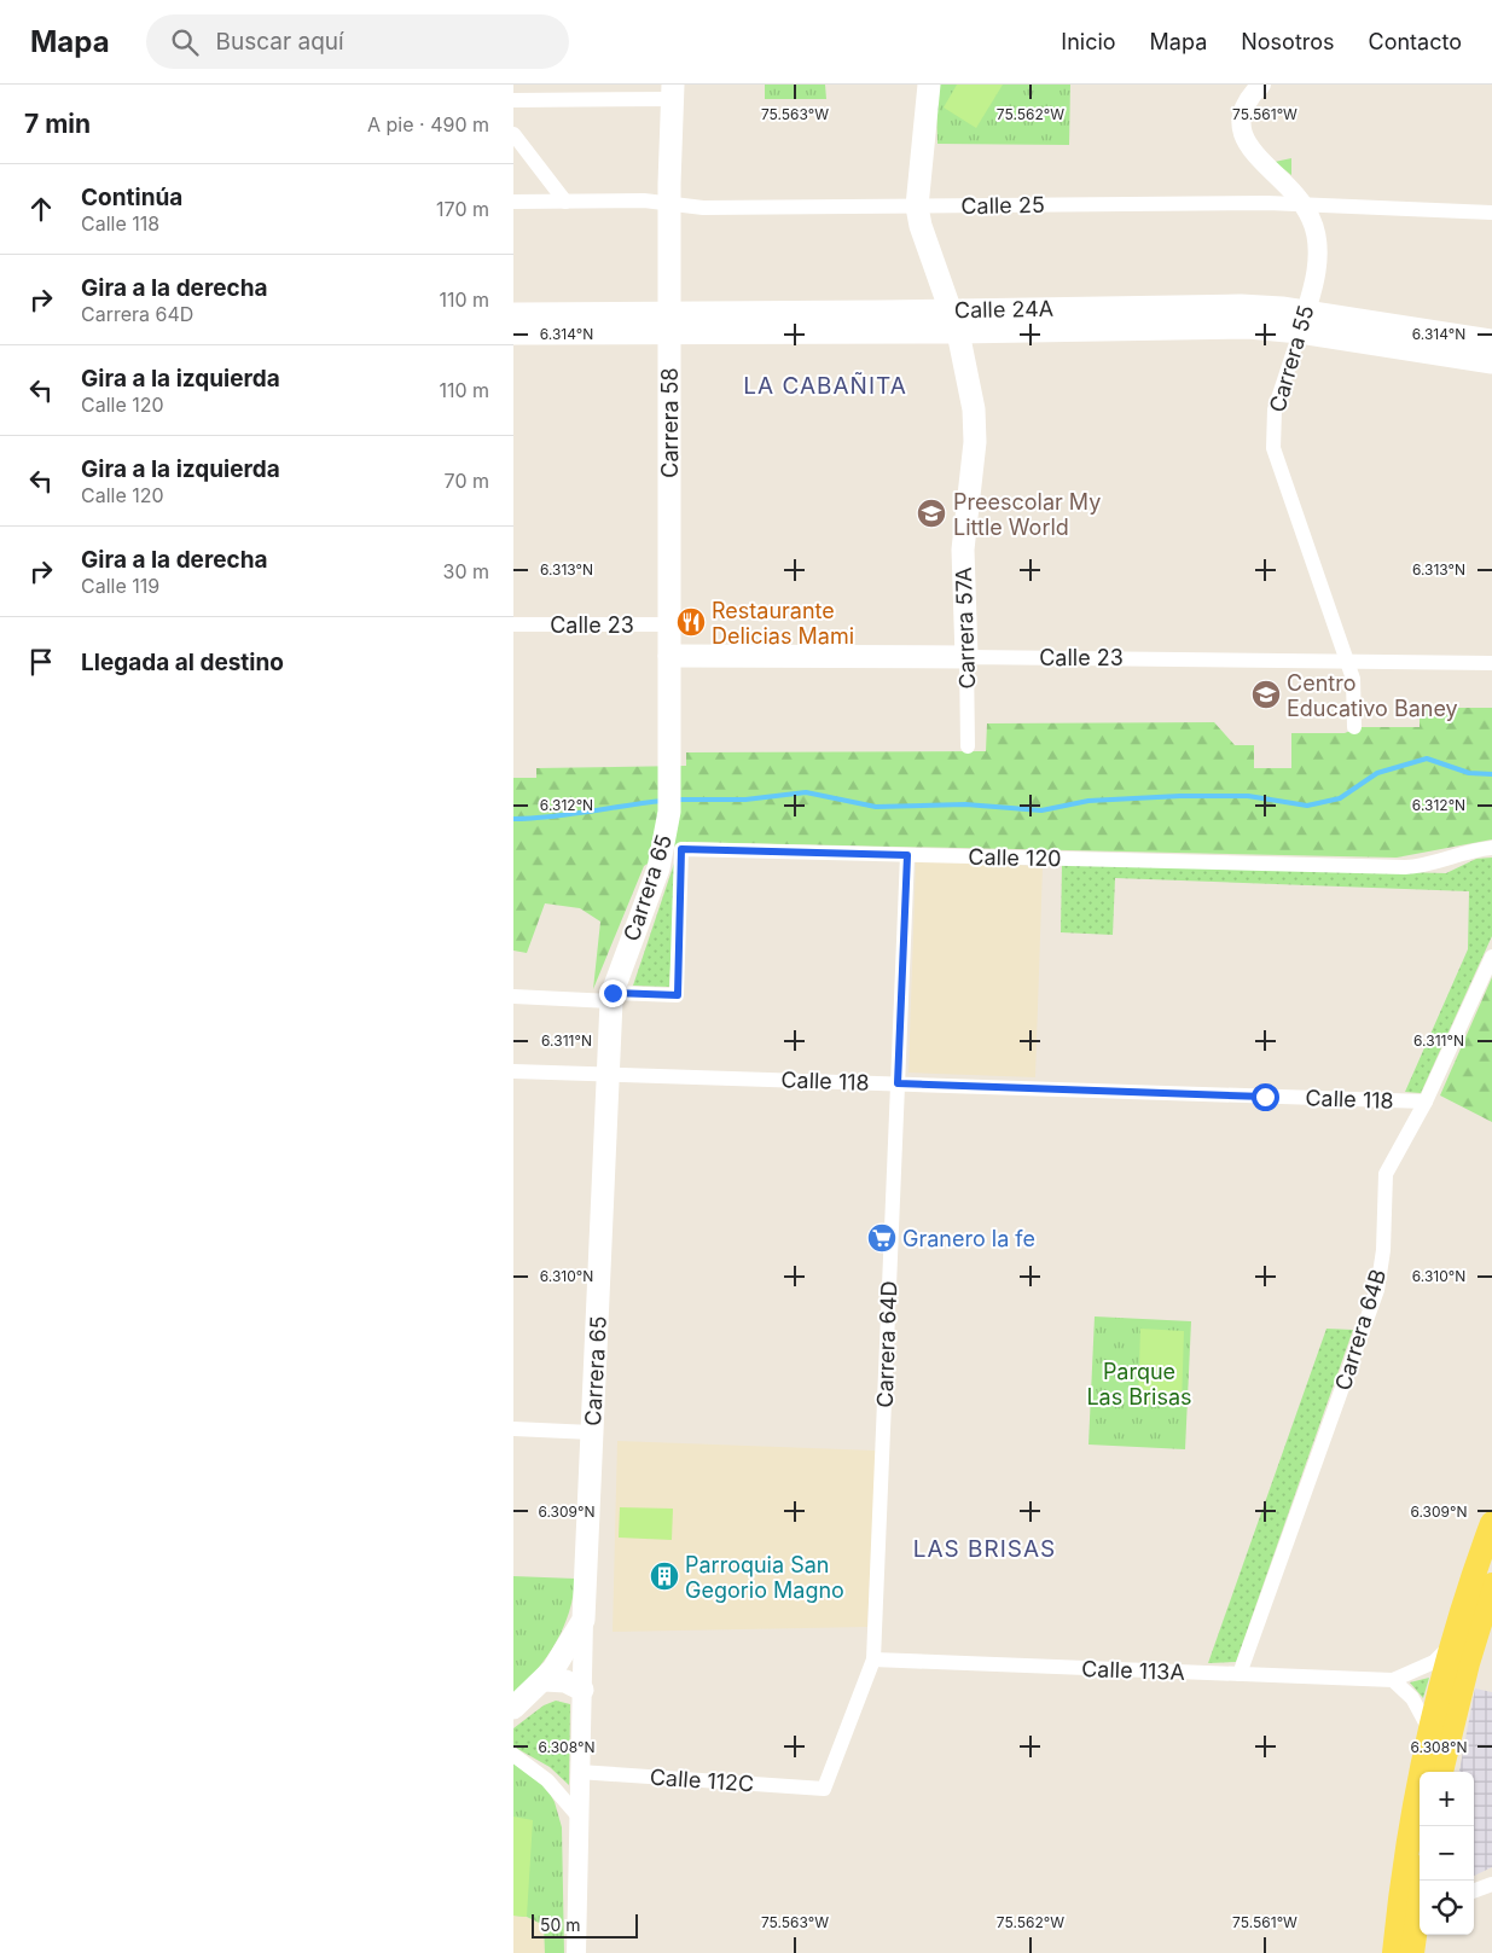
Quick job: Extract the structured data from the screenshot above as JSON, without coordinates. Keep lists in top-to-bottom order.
{
  "streets": {
    "main road": [
      "Calle 24A",
      "Carrera 58",
      "Calle 23",
      "Carrera 57A",
      "Carrera 65"
    ],
    "street": [
      "Calle 25",
      "Carrera 55",
      "Calle 120",
      "Calle 118",
      "Carrera 64B",
      "Carrera 64D",
      "Calle 113A",
      "Calle 112C"
    ]
  },
  "crossings": [
    ["Calle 25", "Carrera 55"],
    ["Calle 25", "Carrera 58"],
    ["Calle 25", "Carrera 57A"],
    ["Calle 24A", "Carrera 55"],
    ["Calle 24A", "Carrera 58"],
    ["Calle 24A", "Carrera 57A"],
    ["Carrera 55", "Calle 23"],
    ["Carrera 58", "Calle 23"],
    ["Carrera 58", "Carrera 65"],
    ["Calle 23", "Carrera 57A"],
    ["Calle 120", "Carrera 65"],
    ["Calle 120", "Carrera 64D"],
    ["Carrera 65", "Calle 118"],
    ["Carrera 65", "Calle 112C"],
    ["Calle 118", "Carrera 64B"],
    ["Calle 118", "Carrera 64D"],
    ["Carrera 64B", "Calle 113A"],
    ["Carrera 64D", "Calle 113A"],
    ["Carrera 64D", "Calle 112C"]
  ],
  "districts": ["LA CABAÑITA", "LAS BRISAS"],
  "parks": ["Parque Las Brisas"],
  "places": {
    "school or university": ["Preescolar My Little World", "Centro Educativo Baney"],
    "restaurant": ["Restaurante Delicias Mami"],
    "supermarket": ["Granero la fe"],
    "building": ["Parroquia San Gegorio Magno"]
  },
  "scale_bar": "50 m",
  "page": {
    "header": "Mapa",
    "search": "Buscar aquí",
    "nav": [
      "Inicio",
      "Mapa",
      "Nosotros",
      "Contacto"
    ],
    "heading": ["7 min", "A pie · 490 m"],
    "list": [
      ["Continúa", "Calle 118", "170 m"],
      ["Gira a la derecha", "Carrera 64D", "110 m"],
      ["Gira a la izquierda", "Calle 120", "110 m"],
      ["Gira a la izquierda", "Calle 120", "70 m"],
      ["Gira a la derecha", "Calle 119", "30 m"],
      "Llegada al destino"
    ],
    "map_buttons": ["+", "−"],
    "scale": "50 m"
  },
  "coordinates": [
    "75.563°W",
    "75.562°W",
    "75.561°W",
    "6.314°N",
    "6.313°N",
    "6.312°N",
    "6.311°N",
    "6.310°N",
    "6.309°N",
    "6.308°N"
  ]
}
